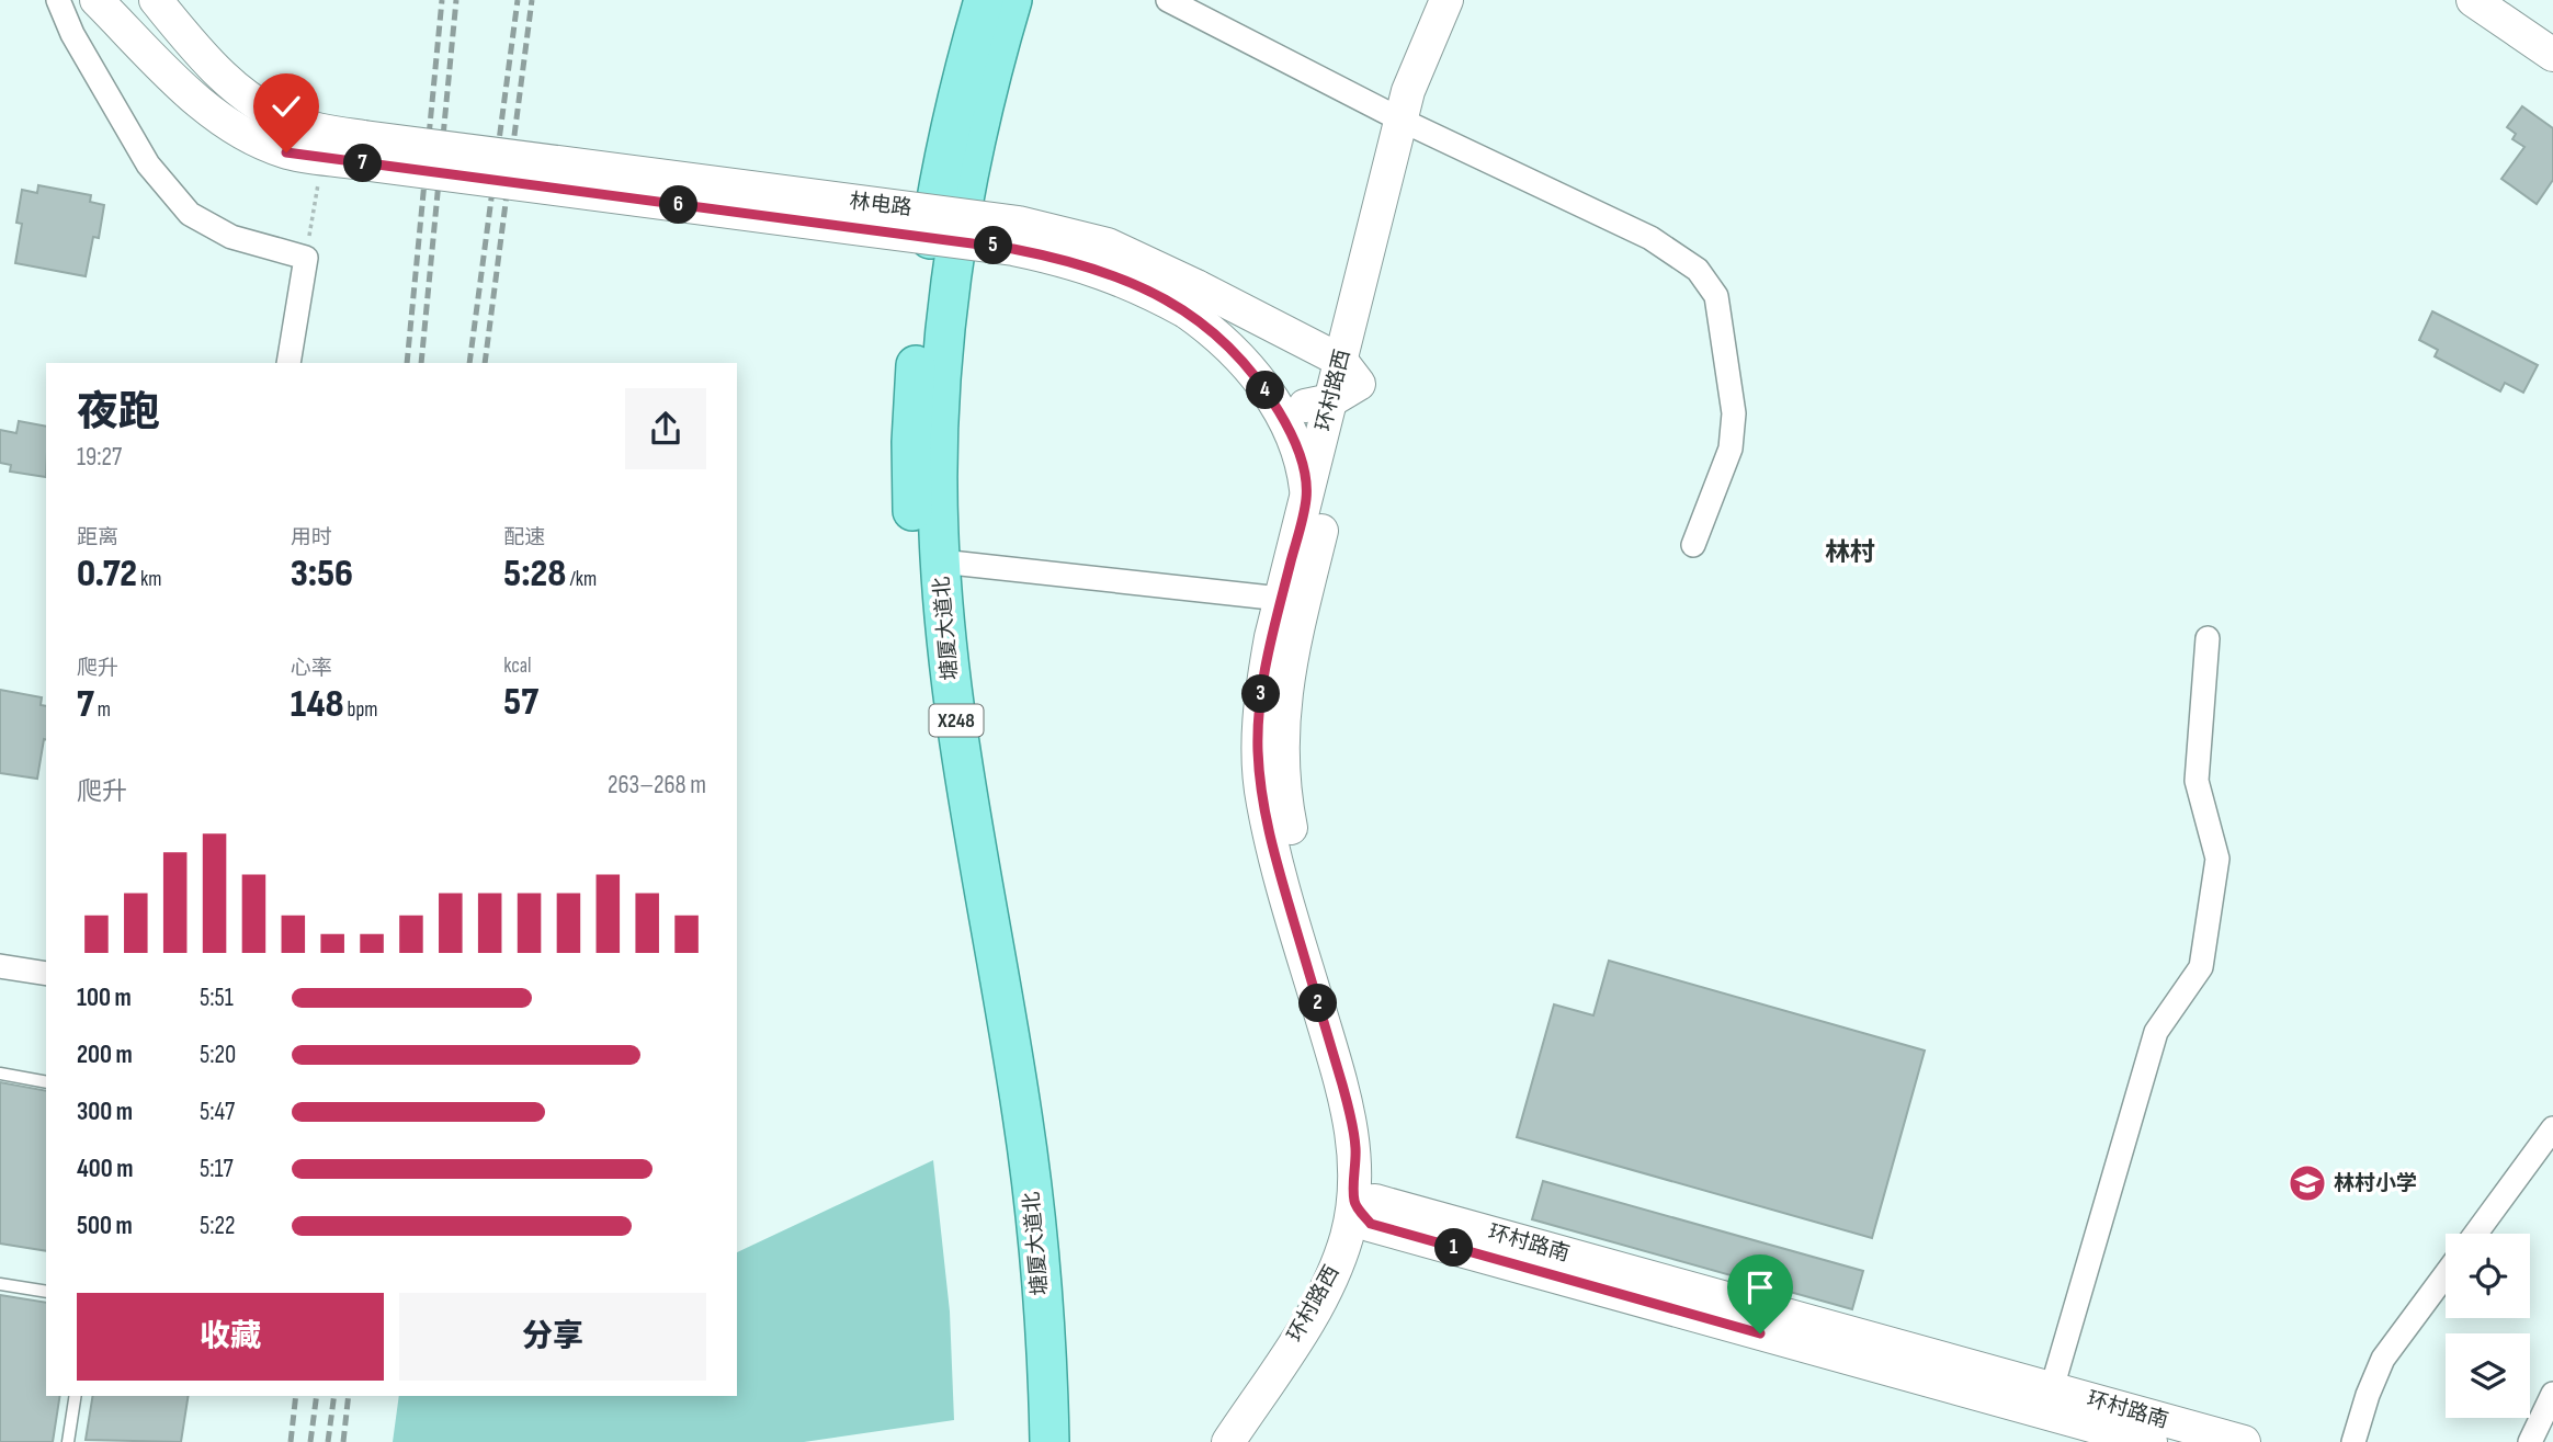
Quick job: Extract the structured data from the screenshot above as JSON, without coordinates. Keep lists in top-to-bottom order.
{
  "streets": {
    "main road": [
      "林电路",
      "环村路西",
      "塘厦大道北",
      "X248",
      "环村路南"
    ]
  },
  "crossings": [
    ["林电路", "环村路西"],
    ["环村路西", "环村路南"]
  ],
  "districts": ["林村"],
  "places": {
    "school or university": ["林村小学"]
  },
  "page": {
    "pins": [
      "7",
      "6",
      "5",
      "4",
      "3",
      "2",
      "1"
    ],
    "heading": ["夜跑", "19:27"],
    "stats": [
      ["距离", "0.72 km"],
      ["用时", "3:56"],
      ["配速", "5:28 /km"],
      ["爬升", "7 m"],
      ["心率", "148 bpm"],
      ["kcal", "57"]
    ],
    "chart": ["爬升", "263–268 m"],
    "list": [
      {
        "name": "100 m",
        "note": "5:51"
      },
      {
        "name": "200 m",
        "note": "5:20"
      },
      {
        "name": "300 m",
        "note": "5:47"
      },
      {
        "name": "400 m",
        "note": "5:17"
      },
      {
        "name": "500 m",
        "note": "5:22"
      }
    ],
    "buttons": ["收藏", "分享"]
  }
}
